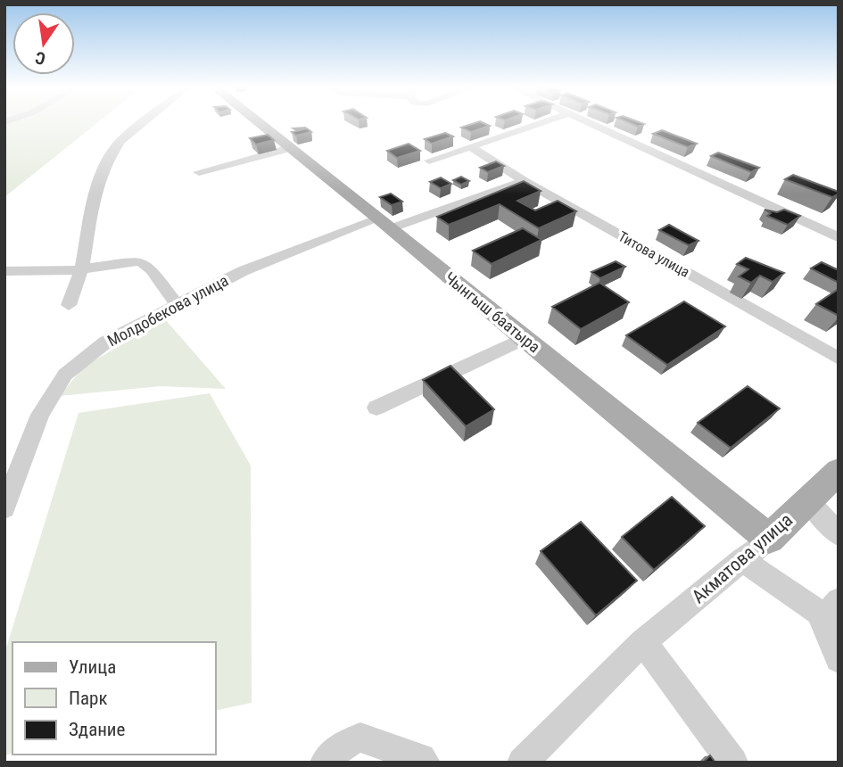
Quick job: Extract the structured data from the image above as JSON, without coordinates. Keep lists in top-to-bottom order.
{
  "streets": {
    "main road": ["Чынгыш баатыра", "Акматова улица"],
    "street": ["Титова улица", "Молдобекова улица"]
  },
  "crossings": [
    ["Титова улица", "Молдобекова улица"],
    ["Молдобекова улица", "Чынгыш баатыра"],
    ["Чынгыш баатыра", "Акматова улица"]
  ],
  "legend": ["Улица", "Парк", "Здание"],
  "north": "bottom"
}
